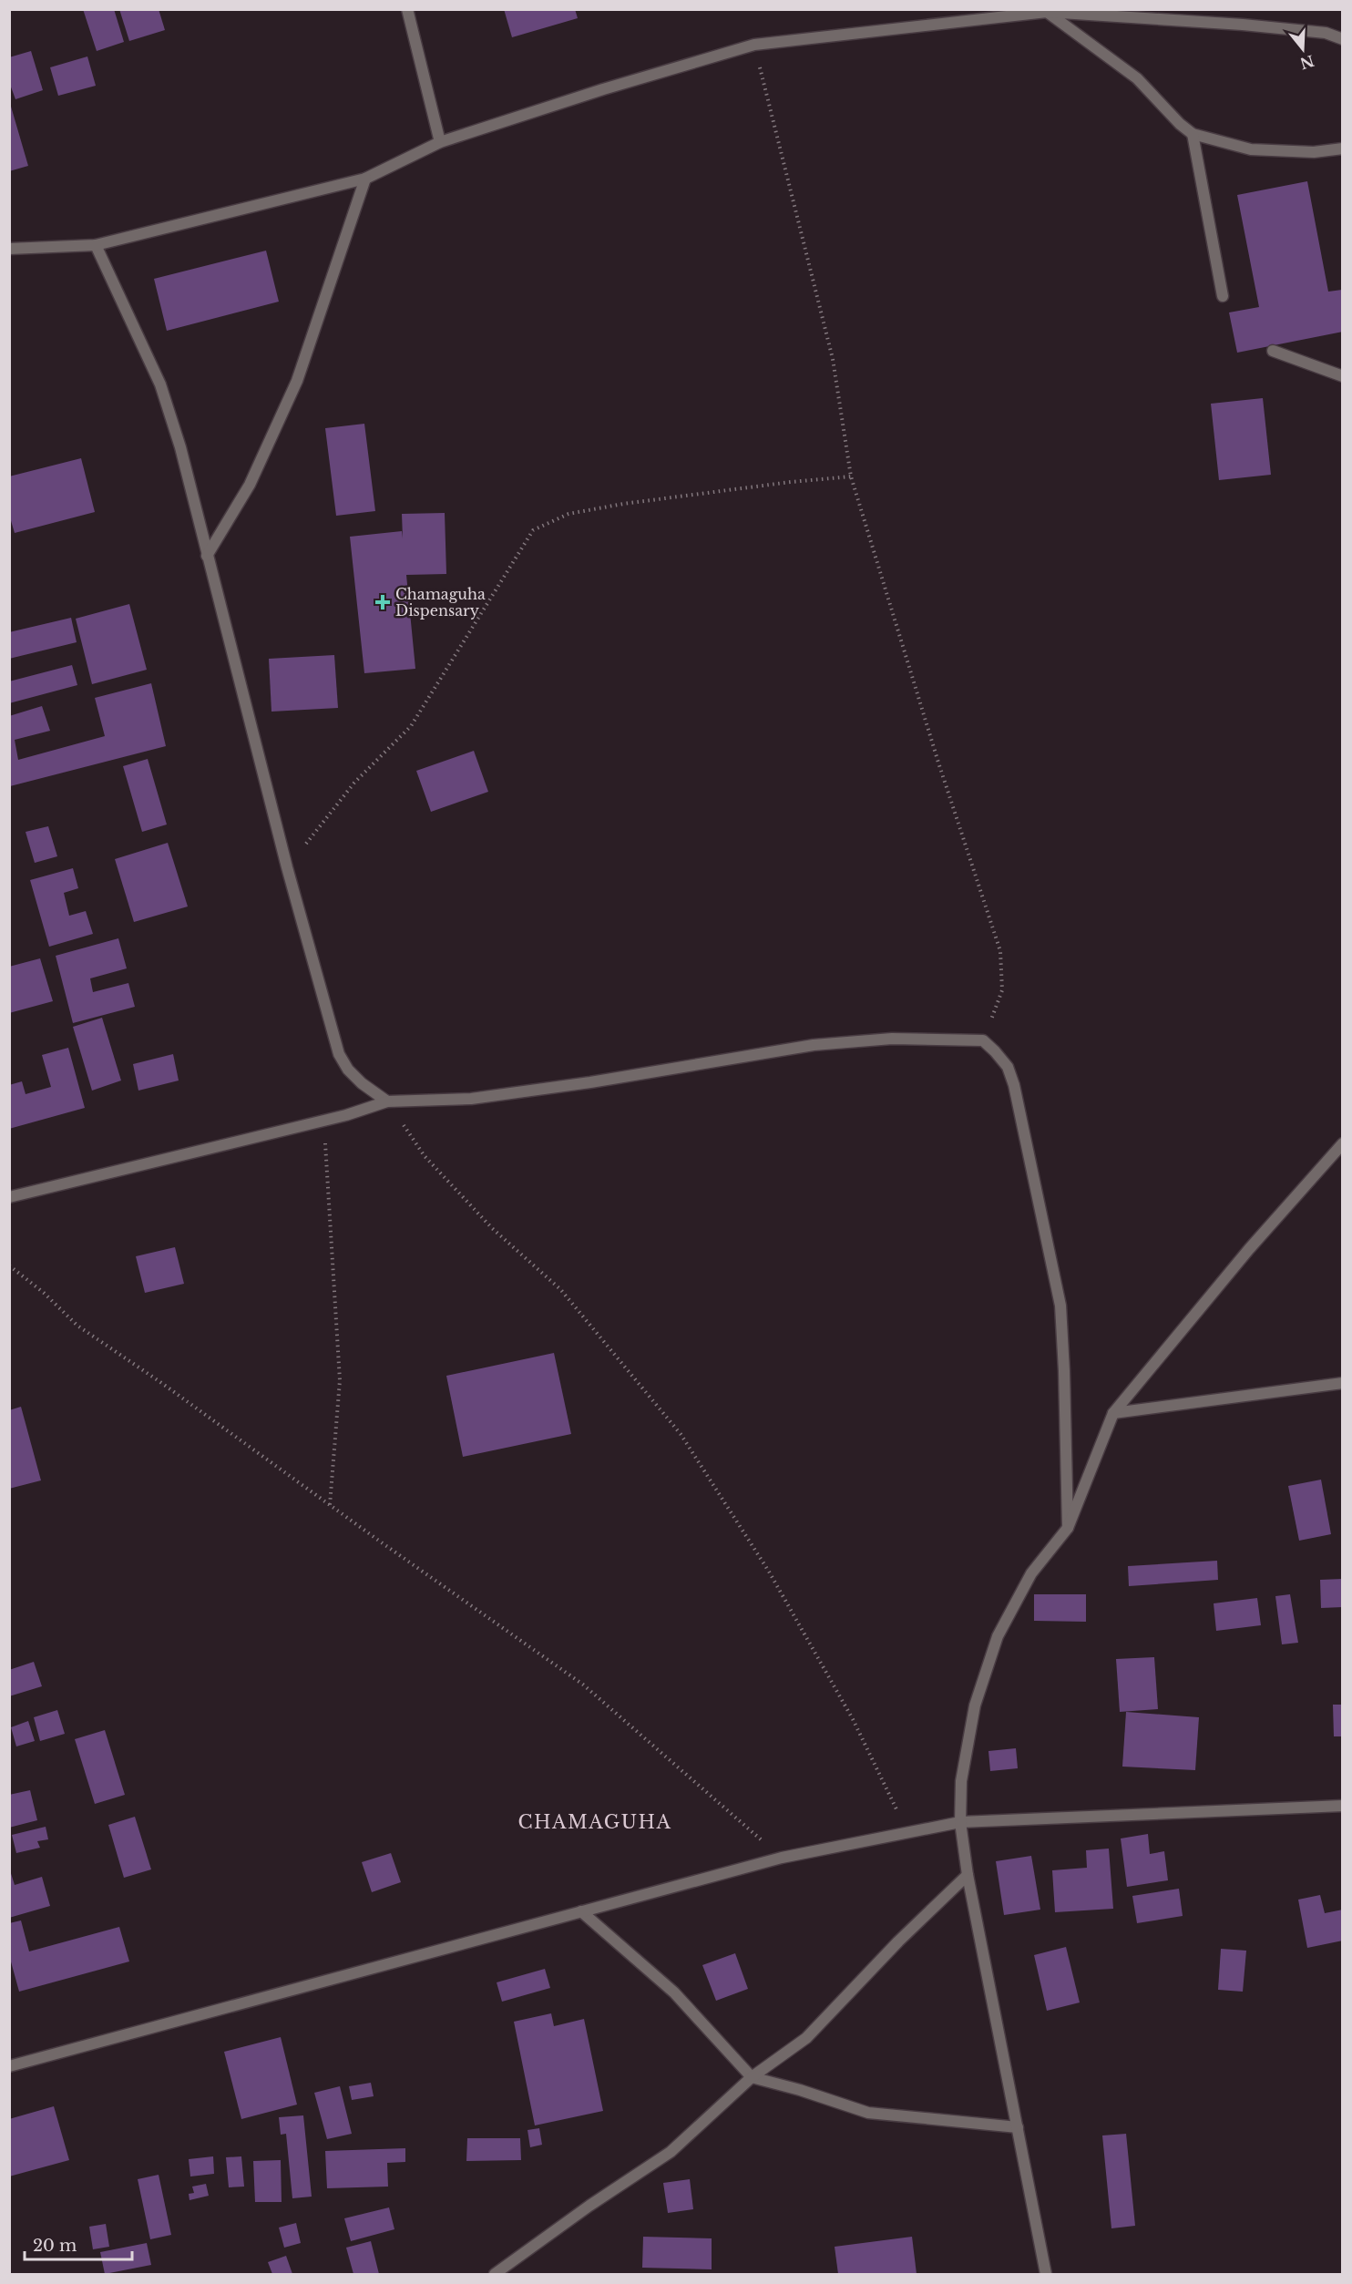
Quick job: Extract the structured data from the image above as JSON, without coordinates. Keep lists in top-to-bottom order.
{
  "districts": ["CHAMAGUHA"],
  "places": {
    "health": ["Chamaguha Dispensary"]
  },
  "scale_bar": "20 m",
  "north": "bottom"
}
